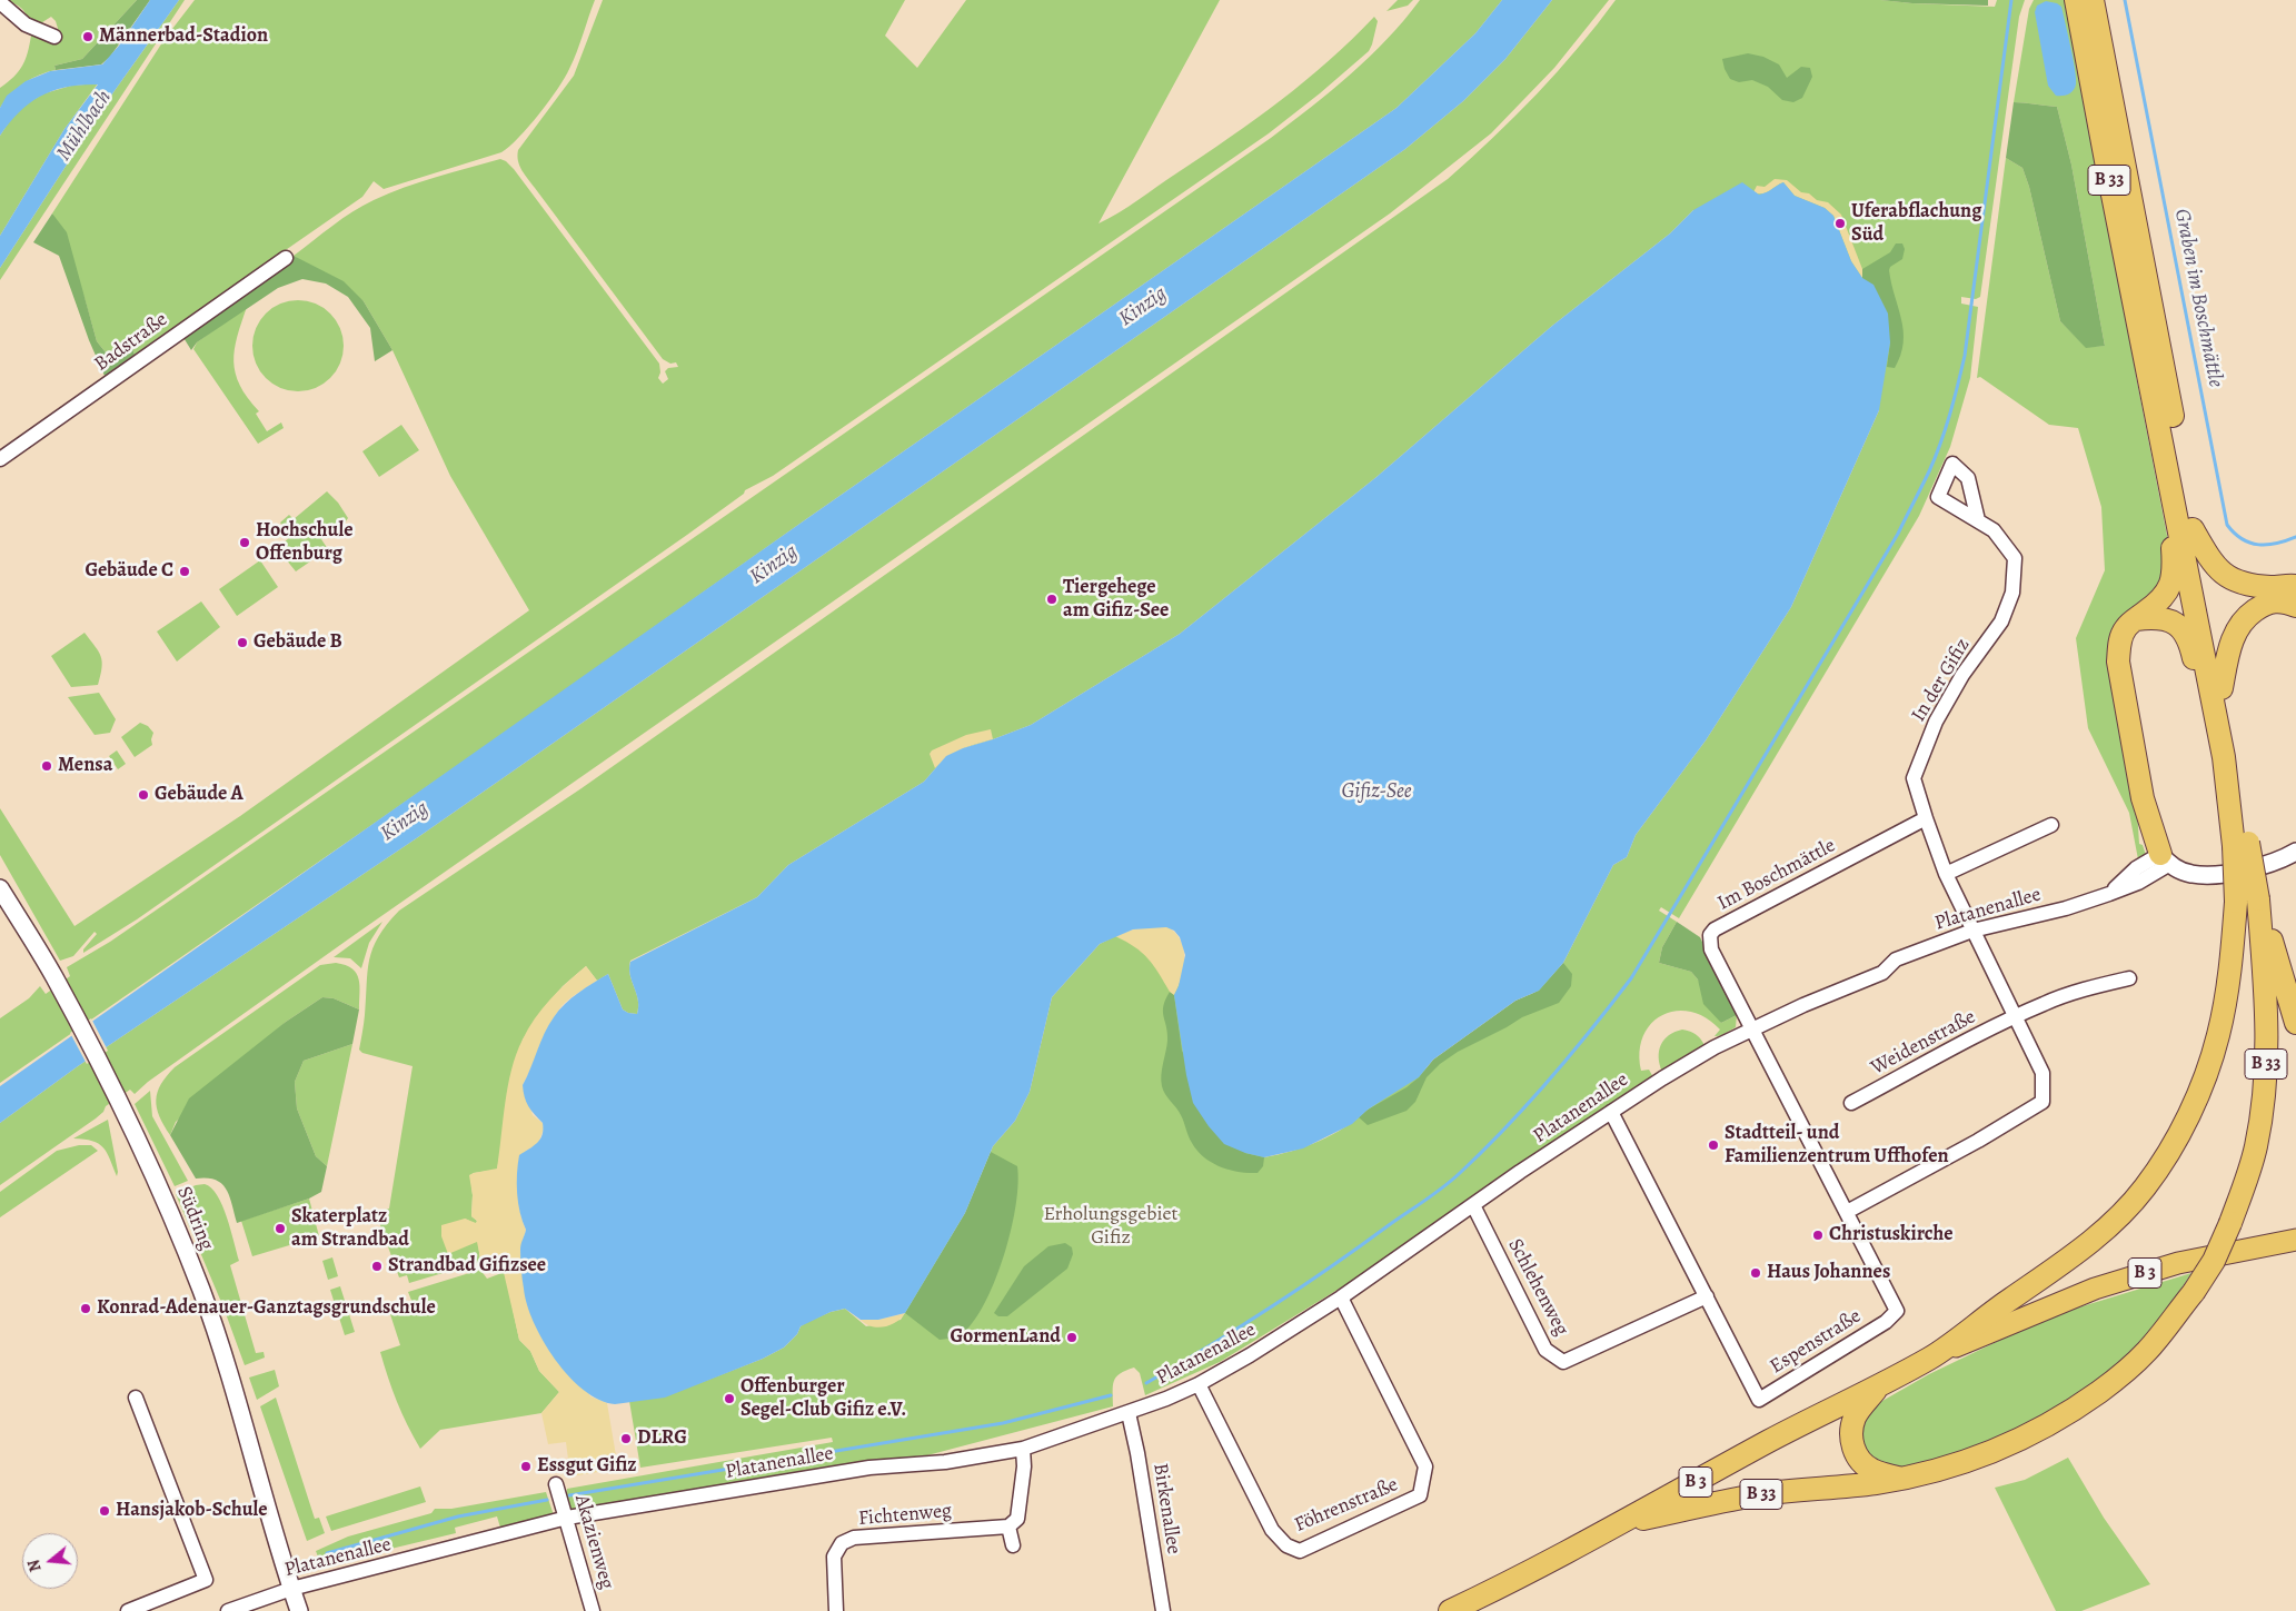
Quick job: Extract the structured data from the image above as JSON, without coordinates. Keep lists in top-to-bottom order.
{
  "streets": {
    "highway": ["B 33", "B 3"],
    "street": [
      "Badstraße",
      "In der Gifiz",
      "Im Boschmättle",
      "Platanenallee",
      "Weidenstraße",
      "Südring",
      "Schlehenweg",
      "Espenstraße",
      "Föhrenstraße",
      "Birkenallee",
      "Fichtenweg",
      "Akazienweg"
    ]
  },
  "crossings": [
    ["B 33", "B 3"],
    ["In der Gifiz", "Im Boschmättle"],
    ["In der Gifiz", "Platanenallee"],
    ["Im Boschmättle", "Platanenallee"],
    ["Im Boschmättle", "Espenstraße"],
    ["Platanenallee", "Südring"],
    ["Platanenallee", "Schlehenweg"],
    ["Platanenallee", "Espenstraße"],
    ["Platanenallee", "Föhrenstraße"],
    ["Platanenallee", "Birkenallee"],
    ["Platanenallee", "Akazienweg"],
    ["Schlehenweg", "Espenstraße"]
  ],
  "water": [
    "Mühlbach",
    "Graben im Boschmättle",
    "Kinzig",
    "Gifiz-See"
  ],
  "parks": ["Erholungsgebiet Gifiz"],
  "places": [
    "Männerbad-Stadion",
    "Uferabflachung Süd",
    "Hochschule Offenburg",
    "Gebäude C",
    "Tiergehege am Gifiz-See",
    "Gebäude B",
    "Mensa",
    "Gebäude A",
    "Stadtteil- und Familienzentrum Uffhofen",
    "Skaterplatz am Strandbad",
    "Christuskirche",
    "Strandbad Gifizsee",
    "Haus Johannes",
    "Konrad-Adenauer-Ganztagsgrundschule",
    "GormenLand",
    "Offenburger Segel-Club Gifiz e.V.",
    "DLRG",
    "Essgut Gifiz",
    "Hansjakob-Schule"
  ],
  "north": "left"
}
